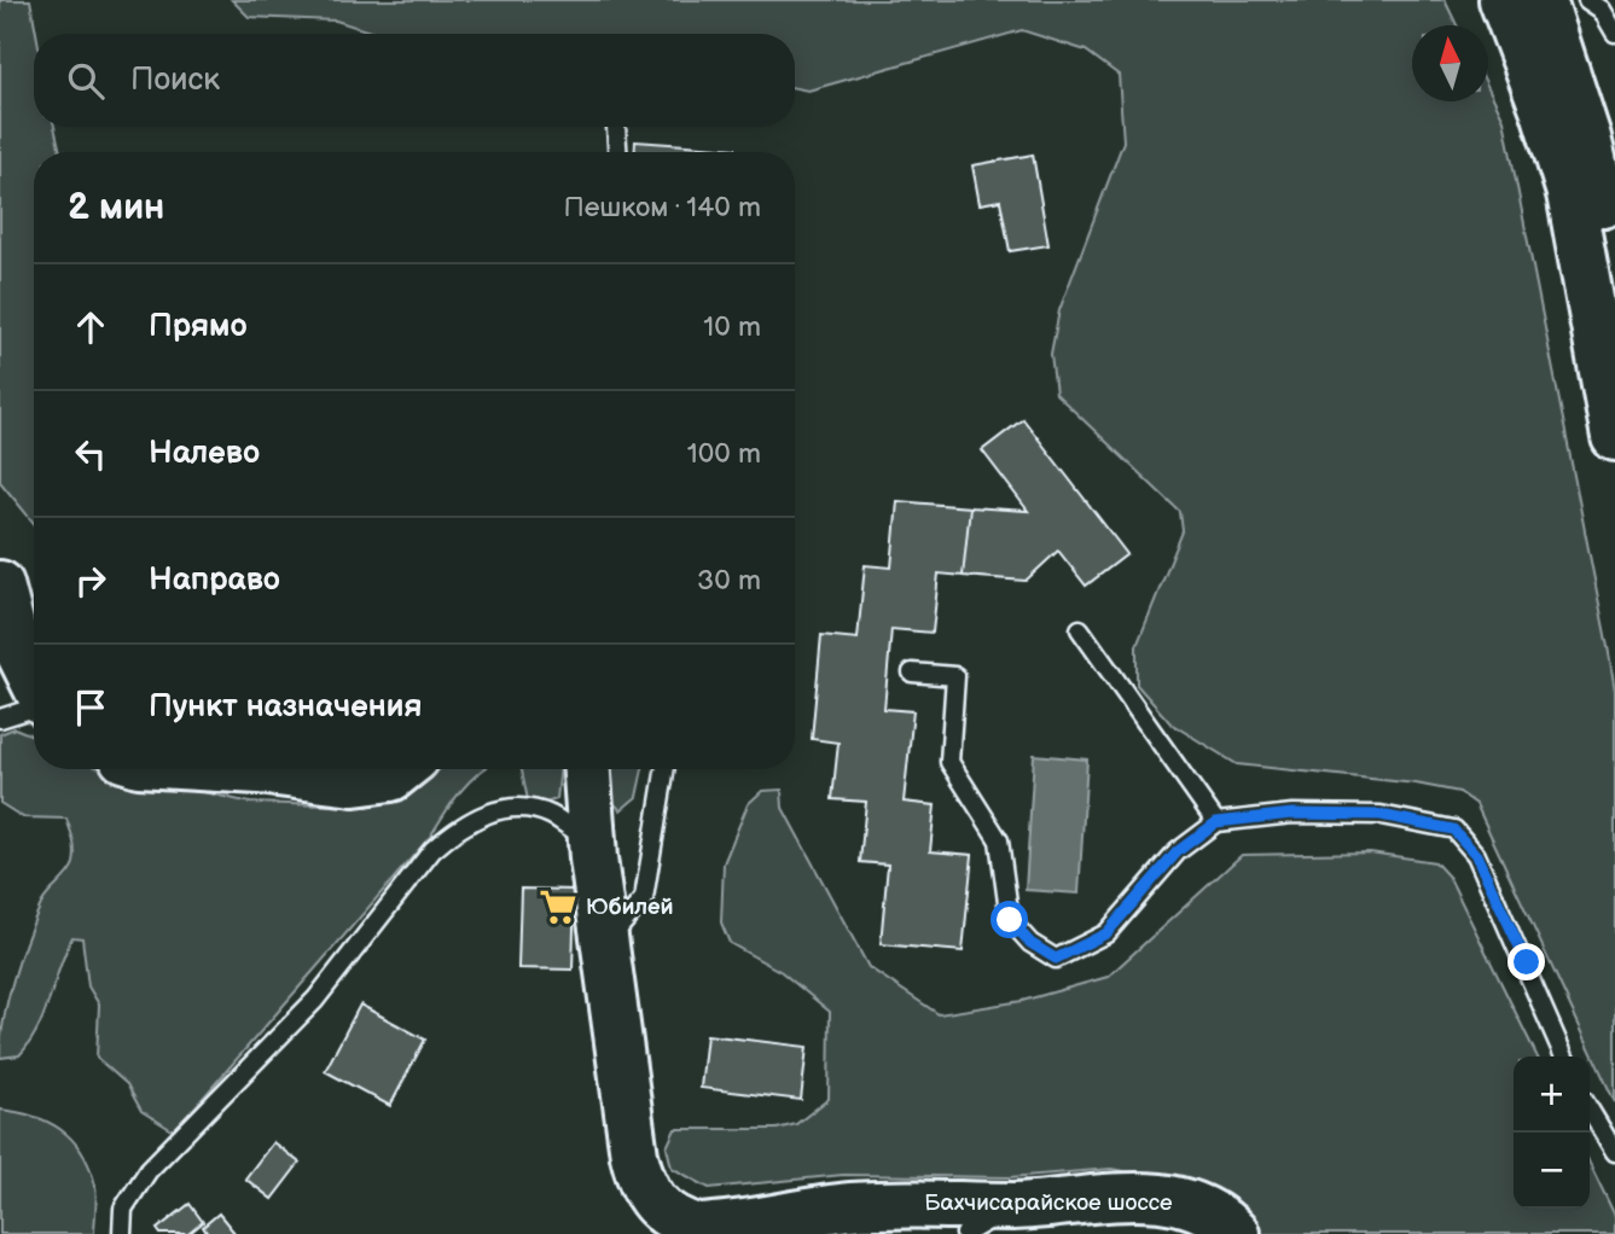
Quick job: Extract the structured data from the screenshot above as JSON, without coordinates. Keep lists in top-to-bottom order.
{
  "streets": {
    "main road": ["Бахчисарайское шоссе"]
  },
  "places": {
    "supermarket": ["Юбилей"]
  },
  "north": "top",
  "page": {
    "search": "Поиск",
    "heading": ["2 мин", "Пешком · 140 m"],
    "list": [
      ["Прямо", "10 m"],
      ["Налево", "100 m"],
      ["Направо", "30 m"],
      "Пункт назначения"
    ],
    "map_buttons": ["+", "−"]
  }
}
